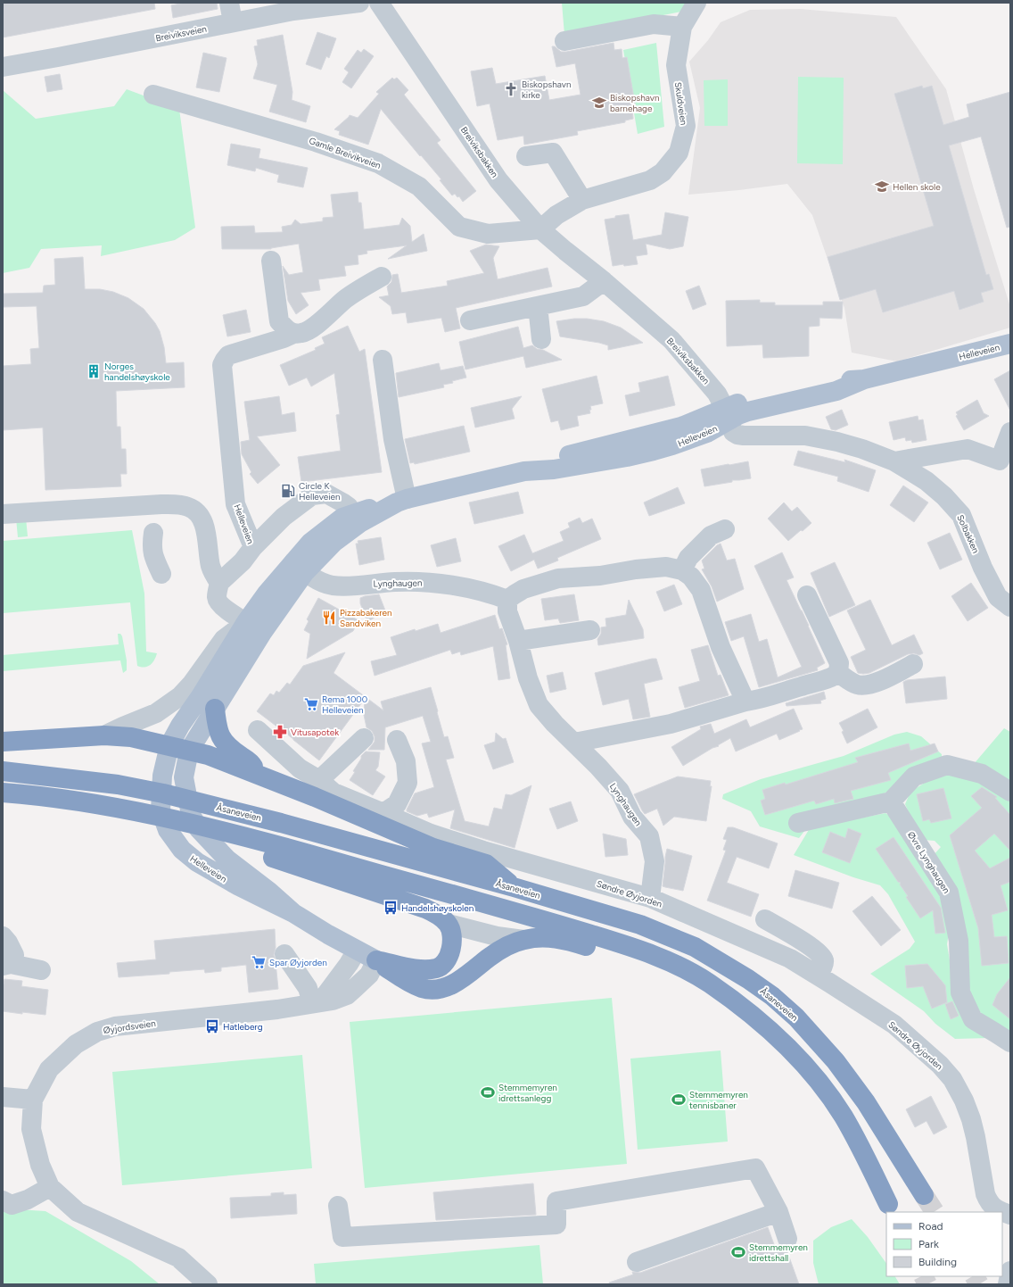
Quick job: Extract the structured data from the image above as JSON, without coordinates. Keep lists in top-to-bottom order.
{
  "streets": {
    "highway": ["Åsaneveien"],
    "main road": ["Helleveien"],
    "street": [
      "Breiviksveien",
      "Skuldveien",
      "Breiviksbakken",
      "Gamle Breivikveien",
      "Solbakken",
      "Lynghaugen",
      "Øvre Lynghaugen",
      "Søndre Øyjorden",
      "Øyjordsveien"
    ]
  },
  "crossings": [
    ["Skuldveien", "Breiviksbakken"],
    ["Skuldveien", "Gamle Breivikveien"],
    ["Breiviksbakken", "Gamle Breivikveien"],
    ["Breiviksbakken", "Helleveien"],
    ["Breiviksbakken", "Solbakken"],
    ["Helleveien", "Solbakken"],
    ["Helleveien", "Lynghaugen"],
    ["Helleveien", "Øyjordsveien"],
    ["Lynghaugen", "Søndre Øyjorden"]
  ],
  "places": {
    "church": ["Biskopshavn kirke"],
    "school or university": ["Biskopshavn barnehage", "Hellen skole"],
    "building": ["Norges handelshøyskole"],
    "fuel station": ["Circle K Helleveien"],
    "restaurant": ["Pizzabakeren Sandviken"],
    "supermarket": ["Rema 1000 Helleveien", "Spar Øyjorden"],
    "pharmacy": ["Vitusapotek"],
    "bus stop": ["Handelshøyskolen", "Hatleberg"],
    "sports": ["Stemmemyren idrettsanlegg", "Stemmemyren tennisbaner", "Stemmemyren idrettshall"]
  },
  "legend": ["Road", "Park", "Building"]
}
